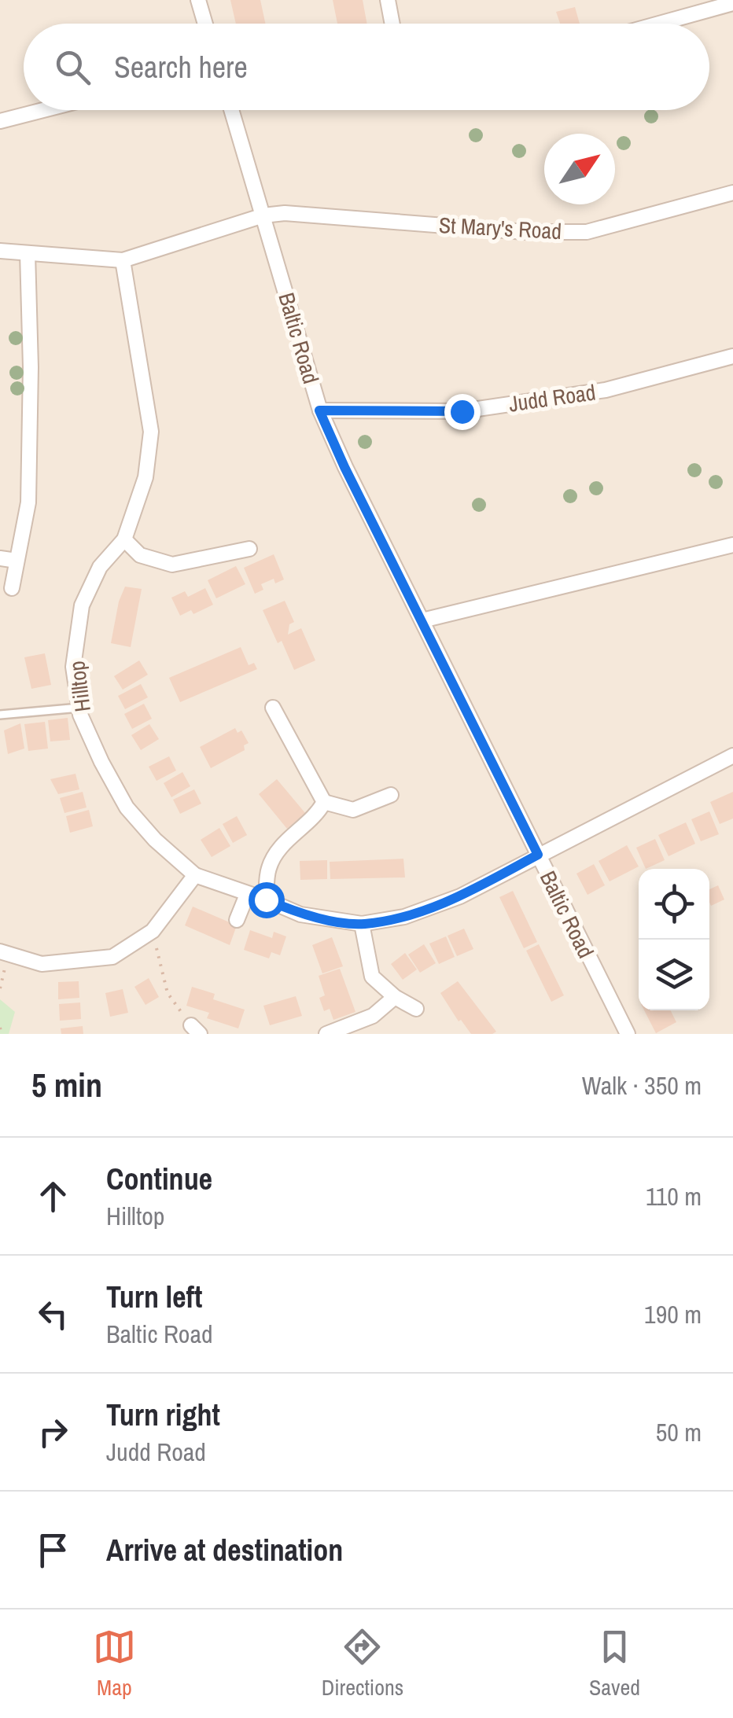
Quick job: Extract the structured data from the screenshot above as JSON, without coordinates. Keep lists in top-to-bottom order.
{
  "streets": {
    "street": [
      "St Mary's Road",
      "Baltic Road",
      "Judd Road",
      "Hilltop"
    ]
  },
  "crossings": [
    ["St Mary's Road", "Baltic Road"],
    ["Baltic Road", "Judd Road"],
    ["Baltic Road", "Hilltop"]
  ],
  "north": "top right",
  "page": {
    "search": "Search here",
    "heading": ["5 min", "Walk · 350 m"],
    "list": [
      ["Continue", "Hilltop", "110 m"],
      ["Turn left", "Baltic Road", "190 m"],
      ["Turn right", "Judd Road", "50 m"],
      "Arrive at destination"
    ],
    "nav": ["Map", "Directions", "Saved"]
  }
}
